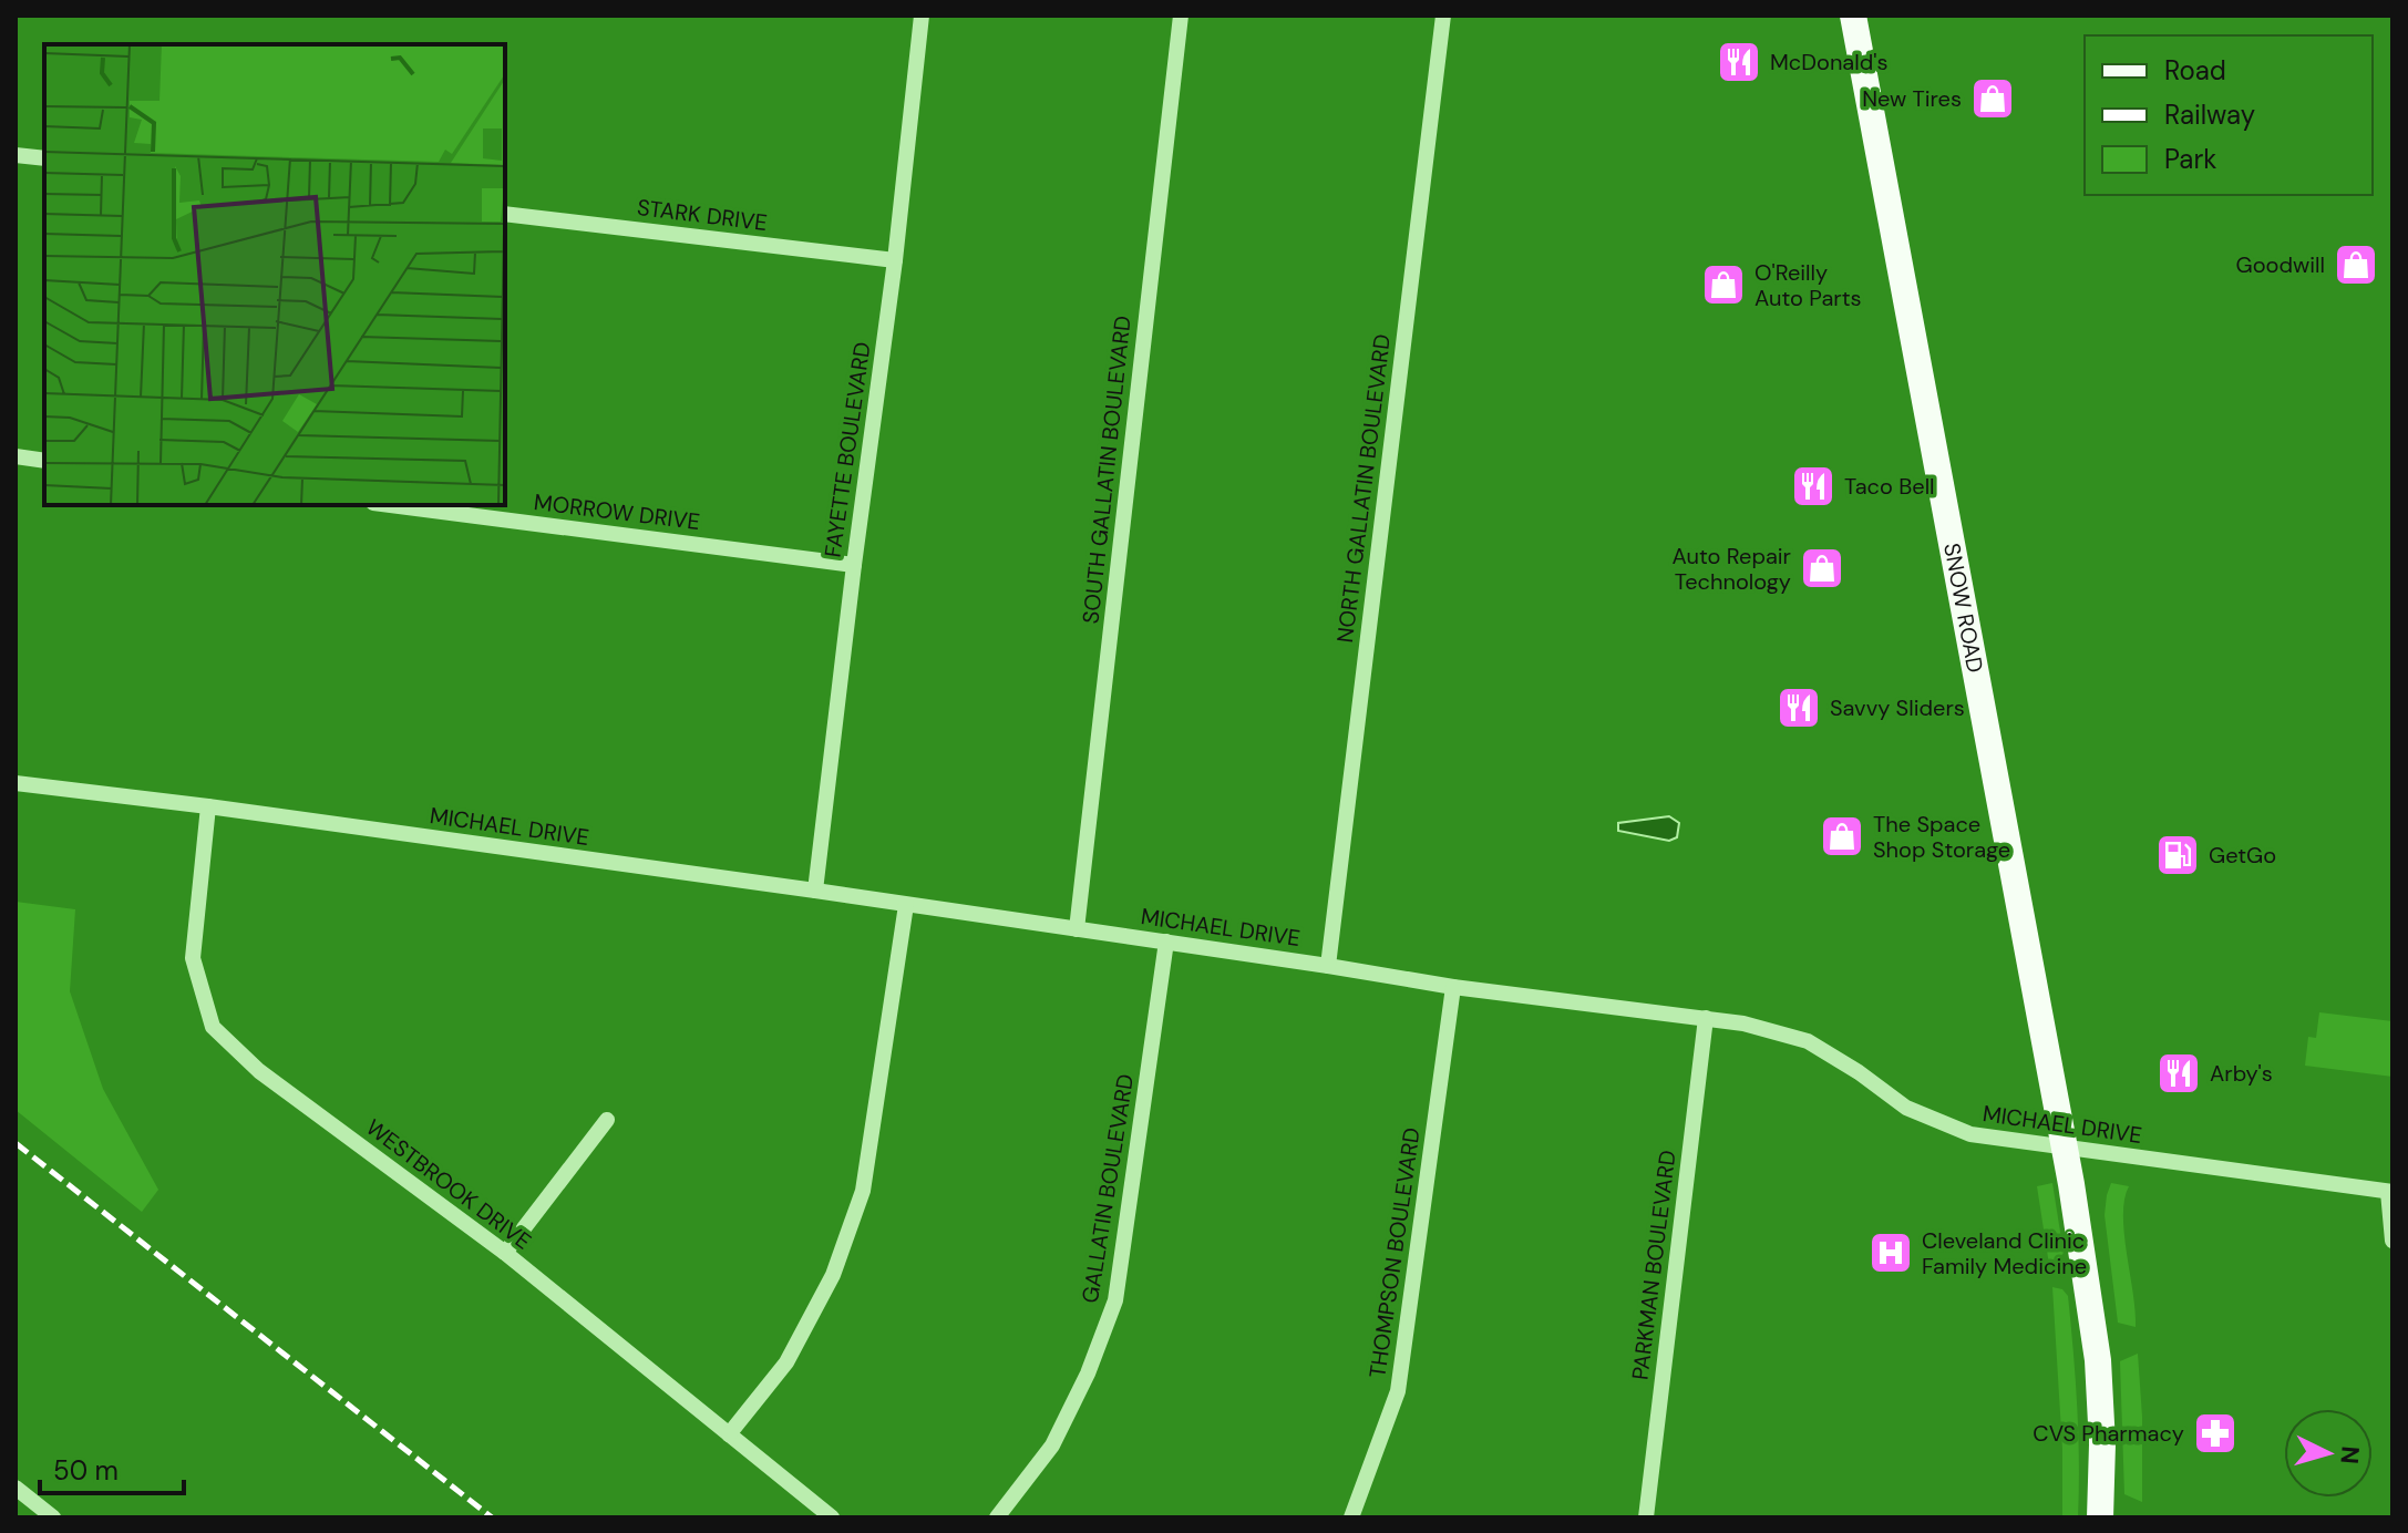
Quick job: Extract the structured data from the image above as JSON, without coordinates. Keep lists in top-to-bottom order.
{
  "streets": {
    "main road": ["SNOW ROAD"],
    "street": [
      "STARK DRIVE",
      "FAYETTE BOULEVARD",
      "SOUTH GALLATIN BOULEVARD",
      "NORTH GALLATIN BOULEVARD",
      "MORROW DRIVE",
      "MICHAEL DRIVE",
      "WESTBROOK DRIVE",
      "GALLATIN BOULEVARD",
      "THOMPSON BOULEVARD",
      "PARKMAN BOULEVARD"
    ]
  },
  "crossings": [
    ["STARK DRIVE", "FAYETTE BOULEVARD"],
    ["FAYETTE BOULEVARD", "MORROW DRIVE"],
    ["FAYETTE BOULEVARD", "MICHAEL DRIVE"],
    ["SOUTH GALLATIN BOULEVARD", "MICHAEL DRIVE"],
    ["NORTH GALLATIN BOULEVARD", "MICHAEL DRIVE"],
    ["SNOW ROAD", "MICHAEL DRIVE"],
    ["MICHAEL DRIVE", "WESTBROOK DRIVE"],
    ["MICHAEL DRIVE", "GALLATIN BOULEVARD"],
    ["MICHAEL DRIVE", "THOMPSON BOULEVARD"],
    ["MICHAEL DRIVE", "PARKMAN BOULEVARD"]
  ],
  "places": {
    "restaurant": [
      "McDonald's",
      "Taco Bell",
      "Savvy Sliders",
      "Arby's"
    ],
    "shop": [
      "New Tires",
      "Goodwill",
      "O'Reilly Auto Parts",
      "Auto Repair Technology",
      "The Space Shop Storage"
    ],
    "fuel station": ["GetGo"],
    "hospital": ["Cleveland Clinic Family Medicine"],
    "pharmacy": ["CVS Pharmacy"]
  },
  "legend": ["Road", "Railway", "Park"],
  "scale_bar": "50 m",
  "north": "right"
}
